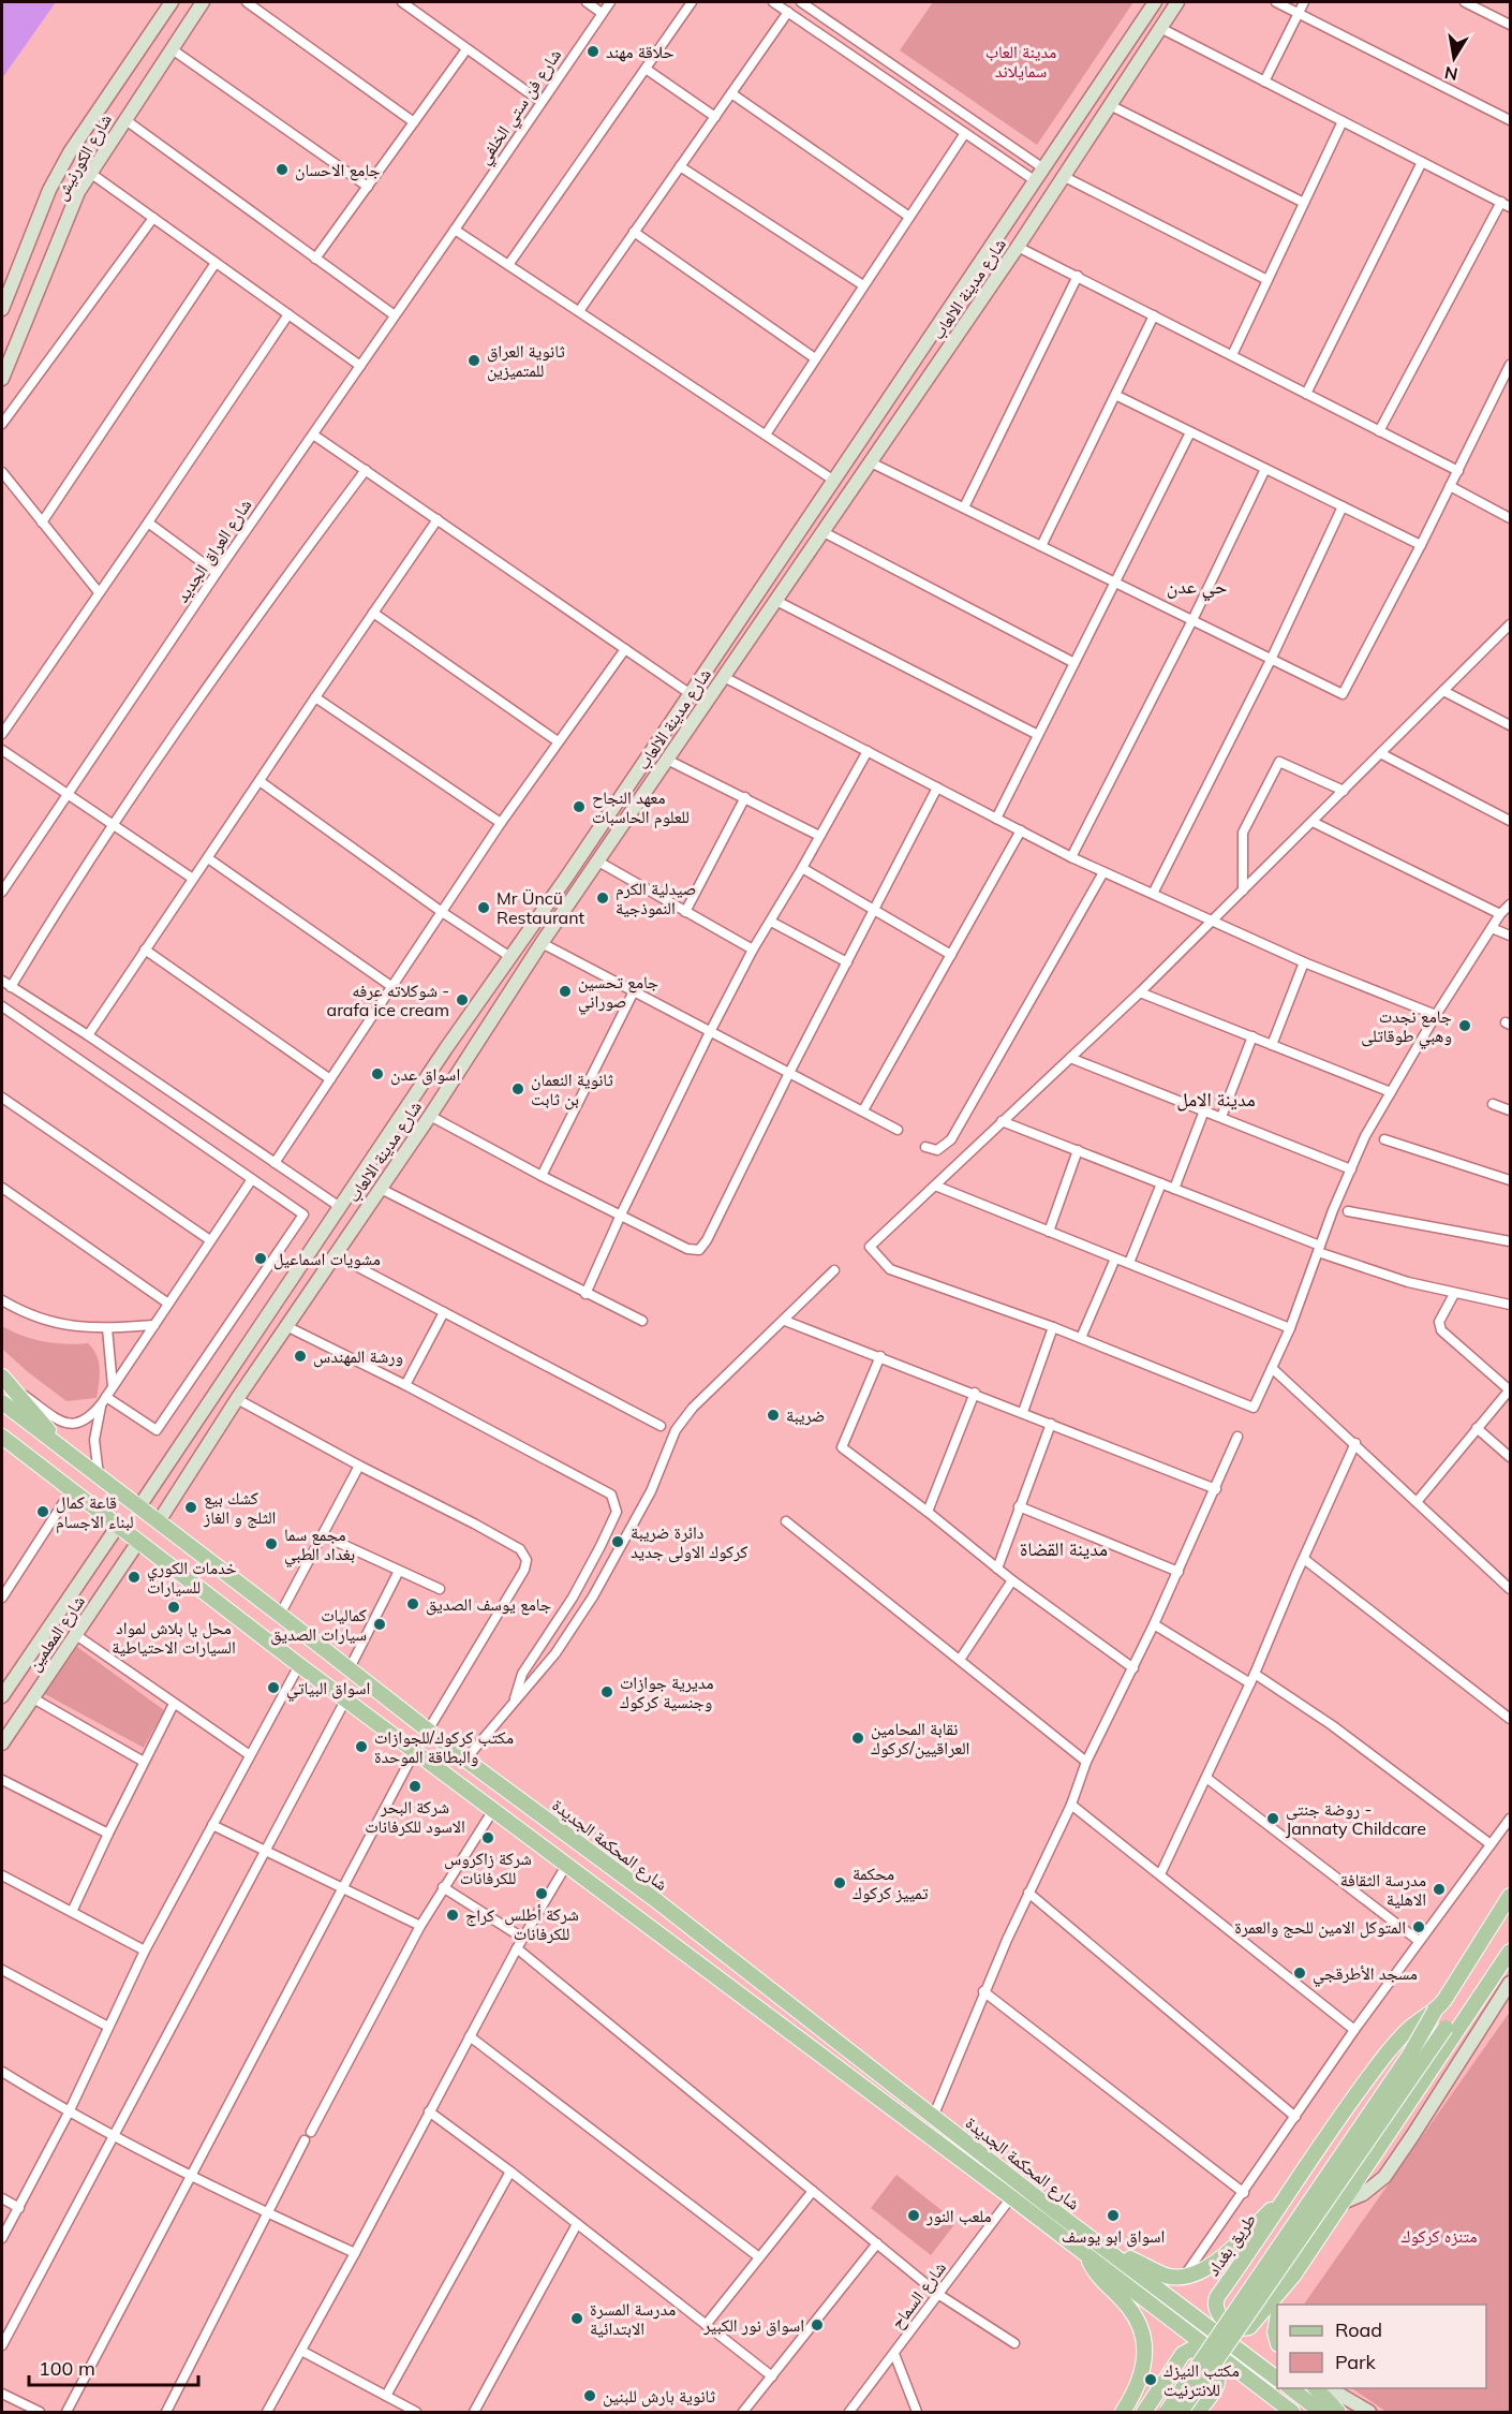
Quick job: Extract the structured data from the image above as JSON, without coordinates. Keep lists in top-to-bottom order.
{
  "streets": {
    "main road": [
      "شارع الكورنيش",
      "شارع مدينة الالعاب",
      "شارع المعلمين",
      "شارع المحكمة الجديدة",
      "طريق بغداد"
    ],
    "street": ["شارع فن ستي الخلفي", "شارع العراق الجديد", "شارع السماح"]
  },
  "crossings": [
    ["شارع فن ستي الخلفي", "شارع العراق الجديد"],
    ["شارع مدينة الالعاب", "شارع المحكمة الجديدة"],
    ["شارع المعلمين", "شارع المحكمة الجديدة"],
    ["شارع المحكمة الجديدة", "شارع السماح"]
  ],
  "districts": ["حي عدن", "مدينة الامل", "مدينة القضاة"],
  "parks": ["مدينة العاب سمايلاند", "متنزه كركوك"],
  "places": [
    "حلاقة مهند",
    "جامع الاحسان",
    "ثانوية العراق للمتميزين",
    "معهد النجاح للعلوم الحاسبات",
    "صيدلية الكرم النموذجية",
    "Mr Üncü Restaurant",
    "جامع تحسين صوراني",
    "شوكلاته عرفه - arafa ice cream",
    "جامع نجدت وهبي طوقاتلى",
    "اسواق عدن",
    "ثانوية النعمان بن ثابت",
    "مشويات اسماعيل",
    "ورشة المهندس",
    "ضريبة",
    "كشك بيع الثلج و الغاز",
    "قاعة كمال لبناء الاجسام",
    "دائرة ضريبة كركوك الاولی جدید",
    "مجمع سما بغداد الطبي",
    "خدمات الكوري للسيارات",
    "جامع يوسف الصديق",
    "محل يا بلاش لمواد السيارات الاحتياطية",
    "كماليات سيارات الصديق",
    "اسواق البياتي",
    "مديرية جوازات وجنسية كركوك",
    "نقابة المحامين العراقيين/كركوك",
    "مكتب كركوك/للجوازات والبطاقة الموحدة",
    "شركة البحر الاسود للكرفانات",
    "روضة جنتي - Jannaty Childcare",
    "شركة زاكروس للكرفانات",
    "محكمة تمييز كركوك",
    "مدرسة الثقافة الاهلية",
    "شركة أطلس للكرفانات",
    "كراج",
    "المتوكل الامين للحج والعمرة",
    "مسجد الأطرقجي",
    "ملعب النور",
    "اسواق ابو يوسف",
    "مدرسة المسرة الابتدائية",
    "اسواق نور الكبير",
    "مكتب النيزك للانترنيت",
    "ثانوية بارش للبنين"
  ],
  "legend": ["Road", "Park"],
  "scale_bar": "100 m",
  "north": "bottom"
}
